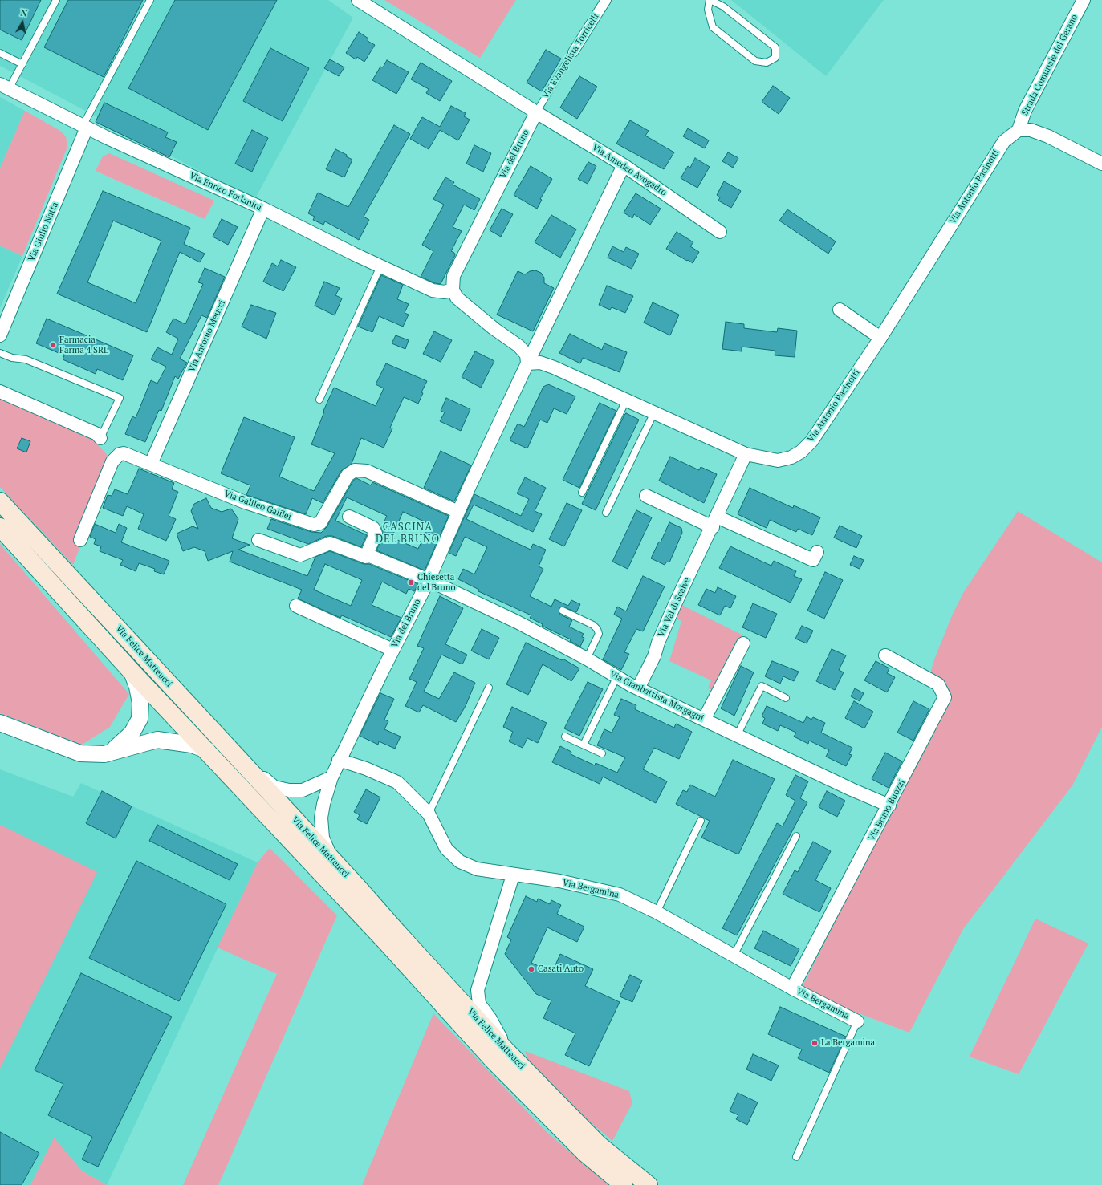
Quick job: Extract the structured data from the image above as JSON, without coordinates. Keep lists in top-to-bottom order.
{
  "streets": {
    "main road": ["Via Felice Matteucci"],
    "street": [
      "Via Evangelista Torricelli",
      "Strada Comunale del Gerano",
      "Via del Bruno",
      "Via Amedeo Avogadro",
      "Via Antonio Pacinotti",
      "Via Enrico Forlanini",
      "Via Giulio Natta",
      "Via Antonio Meucci",
      "Via Galileo Galilei",
      "Via Val di Scalve",
      "Via Gianbattista Morgagni",
      "Via Bruno Buozzi",
      "Via Bergamina"
    ]
  },
  "crossings": [
    ["Via Evangelista Torricelli", "Via del Bruno"],
    ["Via Evangelista Torricelli", "Via Amedeo Avogadro"],
    ["Strada Comunale del Gerano", "Via Antonio Pacinotti"],
    ["Via del Bruno", "Via Amedeo Avogadro"],
    ["Via del Bruno", "Via Antonio Pacinotti"],
    ["Via del Bruno", "Via Enrico Forlanini"],
    ["Via del Bruno", "Via Galileo Galilei"],
    ["Via del Bruno", "Via Felice Matteucci"],
    ["Via del Bruno", "Via Gianbattista Morgagni"],
    ["Via del Bruno", "Via Bergamina"],
    ["Via Antonio Pacinotti", "Via Val di Scalve"],
    ["Via Enrico Forlanini", "Via Giulio Natta"],
    ["Via Enrico Forlanini", "Via Antonio Meucci"],
    ["Via Antonio Meucci", "Via Galileo Galilei"],
    ["Via Val di Scalve", "Via Gianbattista Morgagni"],
    ["Via Gianbattista Morgagni", "Via Bruno Buozzi"],
    ["Via Bruno Buozzi", "Via Bergamina"]
  ],
  "districts": ["CASCINA DEL BRUNO"],
  "places": [
    "Farmacia Farma 4 SRL",
    "Chiesetta del Bruno",
    "Casati Auto",
    "La Bergamina"
  ],
  "north": "top"
}
